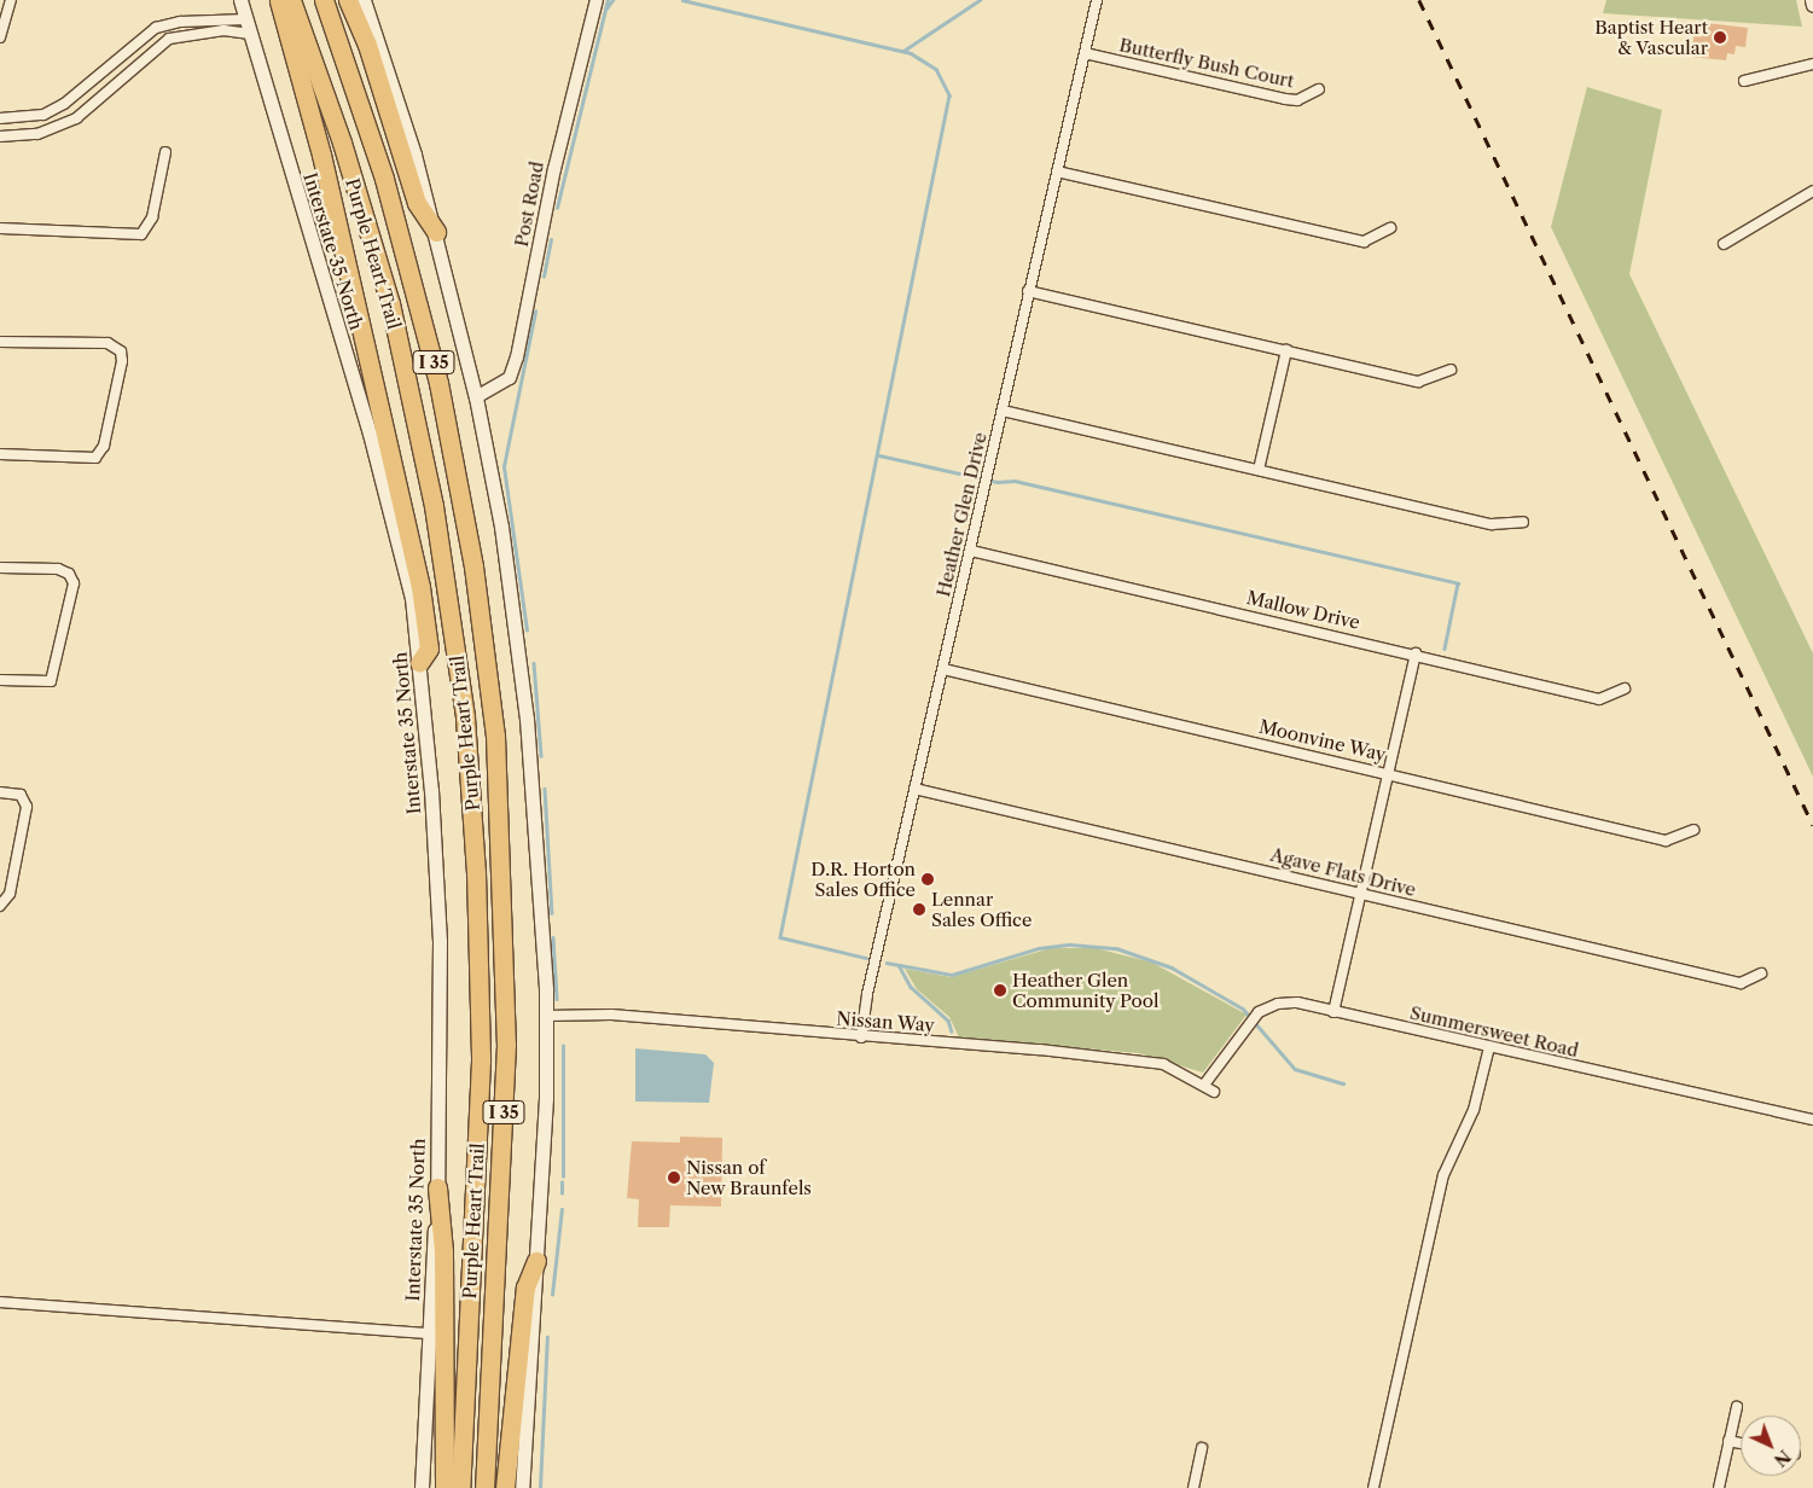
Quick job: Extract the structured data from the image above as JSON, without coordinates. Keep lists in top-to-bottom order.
{
  "streets": {
    "highway": ["Purple Heart Trail", "I 35"],
    "main road": ["Interstate 35 North"],
    "street": [
      "Butterfly Bush Court",
      "Post Road",
      "Heather Glen Drive",
      "Mallow Drive",
      "Moonvine Way",
      "Agave Flats Drive",
      "Nissan Way",
      "Summersweet Road"
    ]
  },
  "crossings": [
    ["Butterfly Bush Court", "Heather Glen Drive"],
    ["Heather Glen Drive", "Mallow Drive"],
    ["Heather Glen Drive", "Moonvine Way"],
    ["Heather Glen Drive", "Agave Flats Drive"],
    ["Heather Glen Drive", "Nissan Way"],
    ["Nissan Way", "Summersweet Road"]
  ],
  "places": [
    "Baptist Heart & Vascular",
    "D.R. Horton Sales Office",
    "Lennar Sales Office",
    "Heather Glen Community Pool",
    "Nissan of New Braunfels"
  ],
  "north": "bottom right"
}
